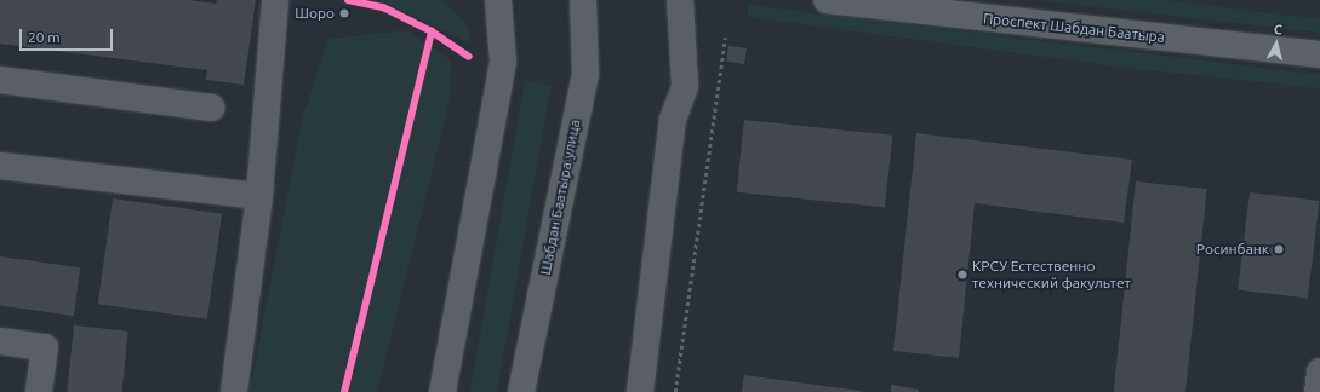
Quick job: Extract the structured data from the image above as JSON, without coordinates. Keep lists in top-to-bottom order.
{
  "streets": {
    "main road": ["Проспект Шабдан Баатыра", "Шабдан Баатыра улица"]
  },
  "places": ["Шоро", "Росинбанк", "КРСУ Естественно технический факультет"],
  "scale_bar": "20 m",
  "north": "top"
}
